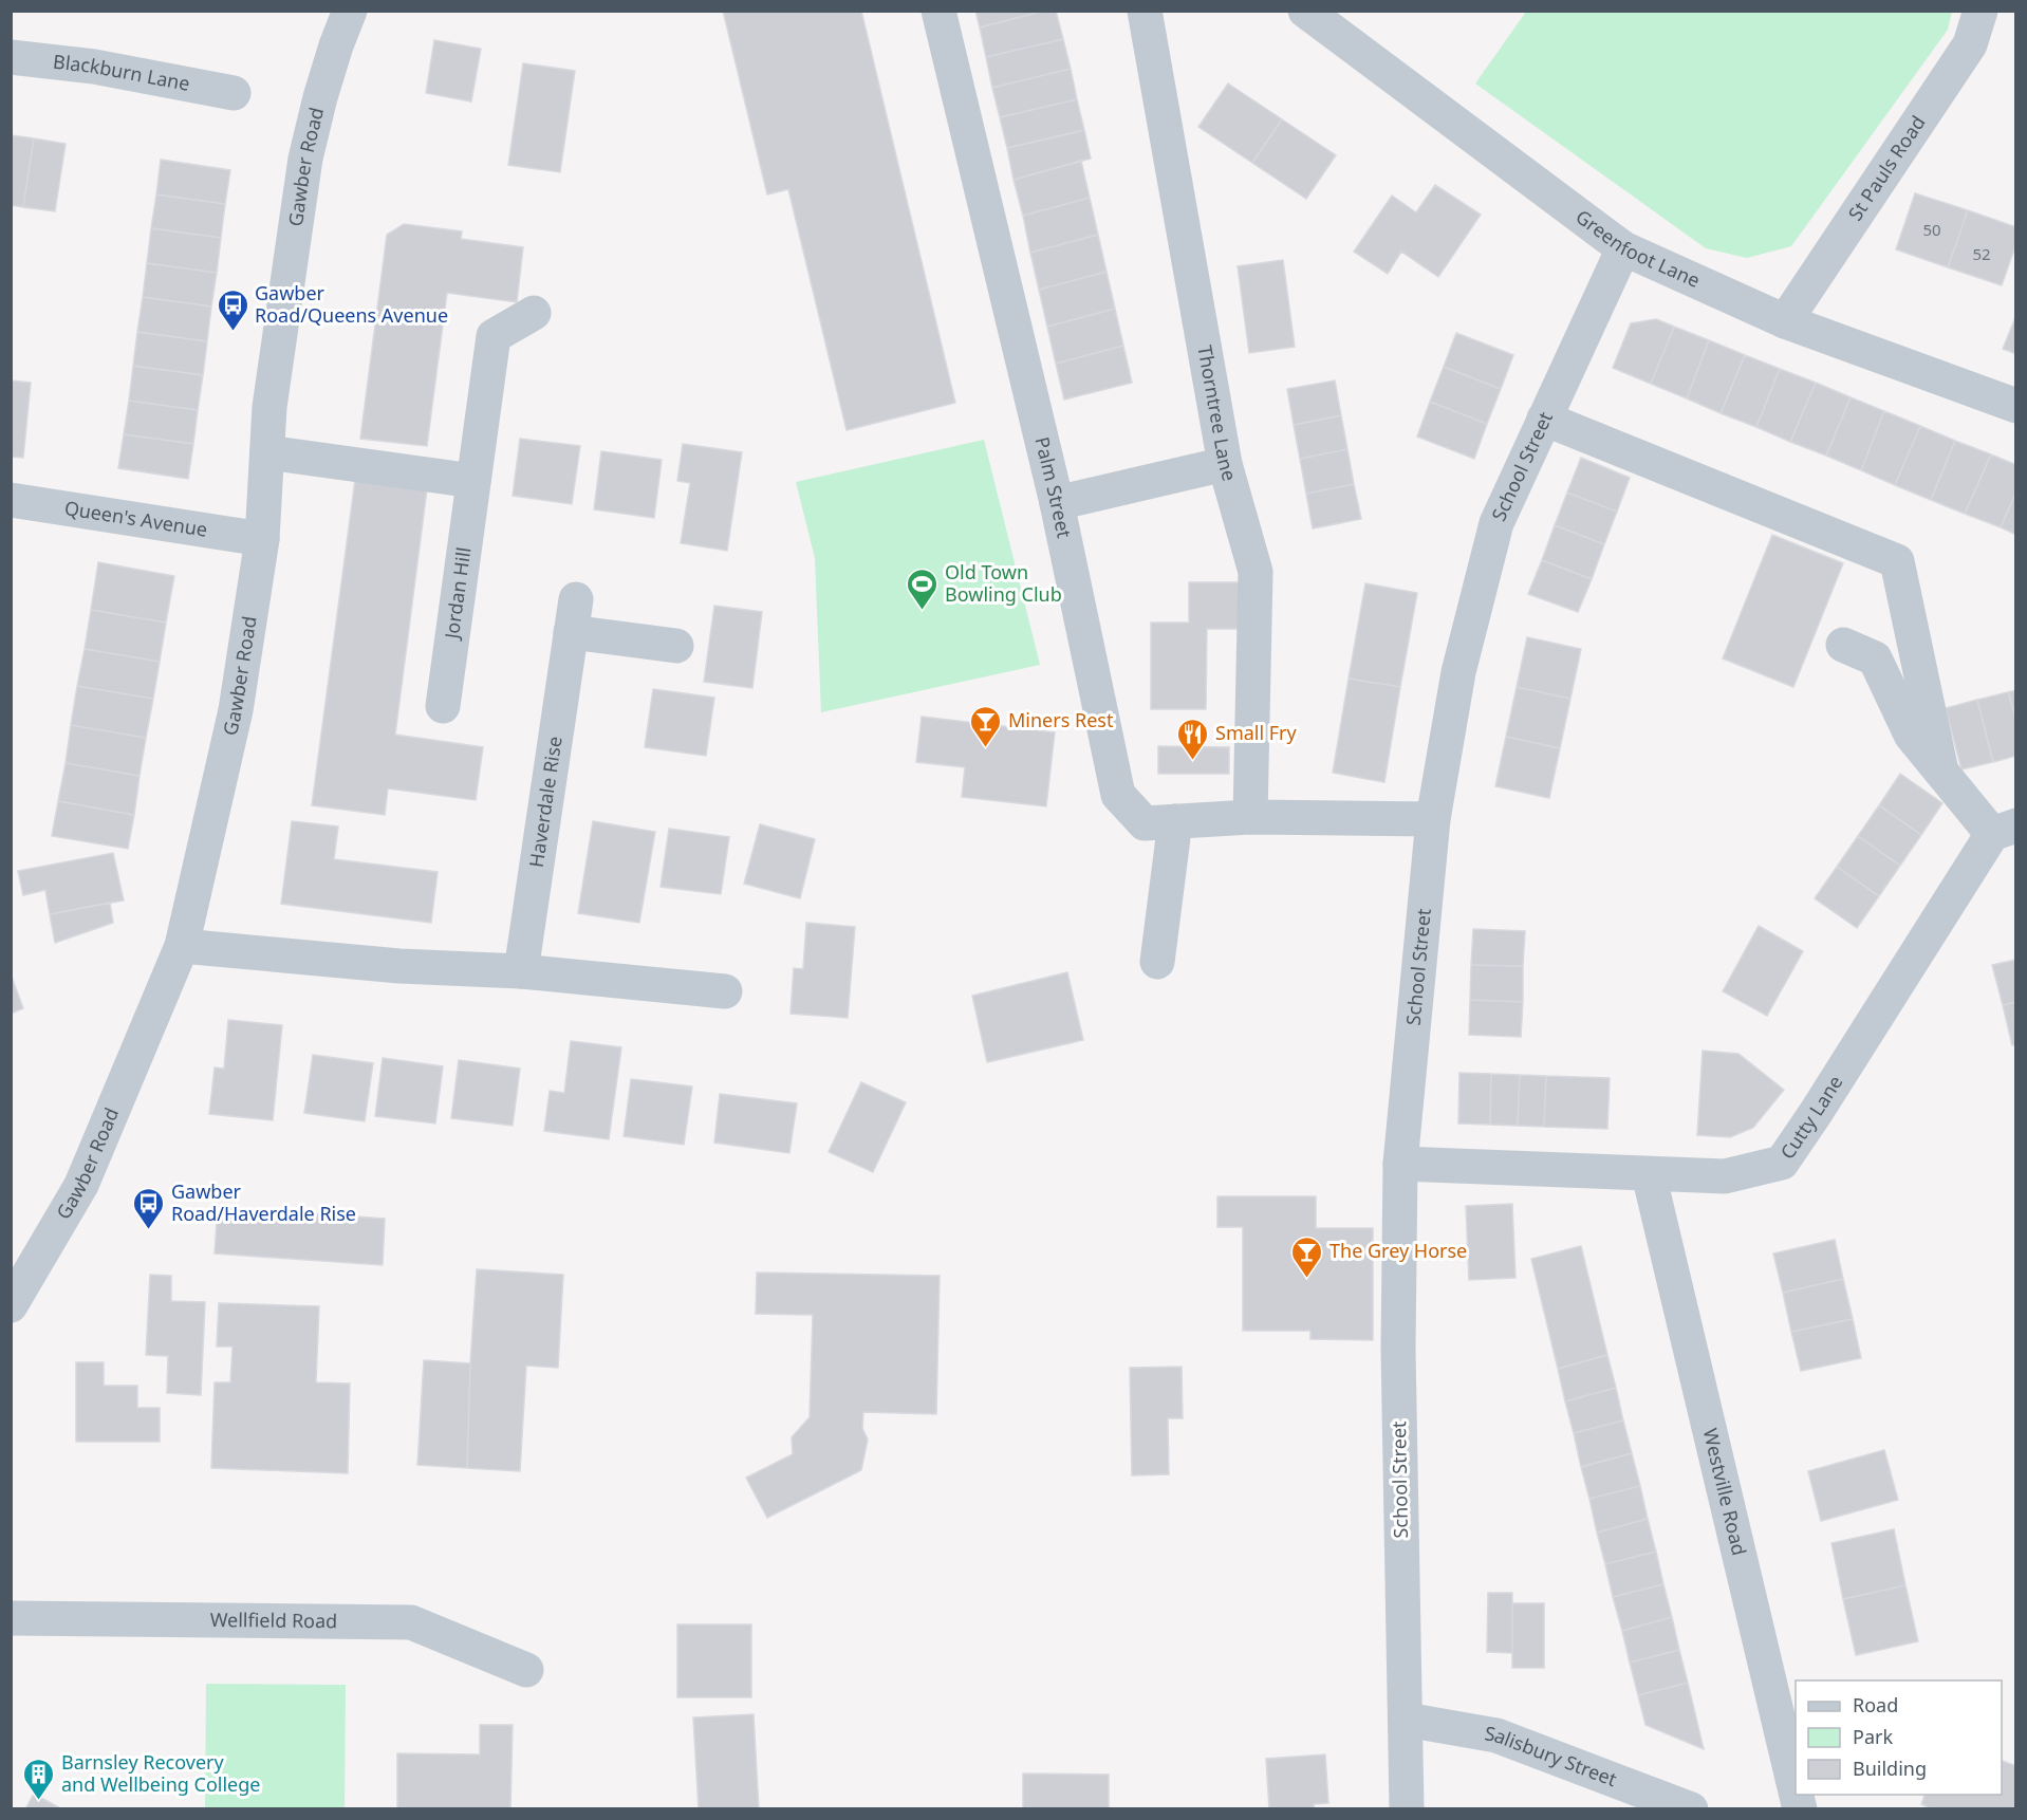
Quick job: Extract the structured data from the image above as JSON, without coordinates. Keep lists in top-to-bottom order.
{
  "streets": {
    "street": [
      "Blackburn Lane",
      "Gawber Road",
      "St Pauls Road",
      "Greenfoot Lane",
      "Thorntree Lane",
      "School Street",
      "Palm Street",
      "Queen's Avenue",
      "Jordan Hill",
      "Haverdale Rise",
      "Cutty Lane",
      "Westville Road",
      "Wellfield Road",
      "Salisbury Street"
    ]
  },
  "crossings": [
    ["Gawber Road", "Queen's Avenue"],
    ["St Pauls Road", "Greenfoot Lane"],
    ["Greenfoot Lane", "School Street"],
    ["Thorntree Lane", "Palm Street"],
    ["School Street", "Palm Street"],
    ["School Street", "Cutty Lane"],
    ["School Street", "Salisbury Street"],
    ["Cutty Lane", "Westville Road"]
  ],
  "places": {
    "bus stop": ["Gawber Road/Queens Avenue", "Gawber Road/Haverdale Rise"],
    "sports": ["Old Town Bowling Club"],
    "bar": ["Miners Rest", "The Grey Horse"],
    "restaurant": ["Small Fry"],
    "building": ["Barnsley Recovery and Wellbeing College"]
  },
  "house_numbers": ["50", "52"],
  "legend": ["Road", "Park", "Building"]
}
